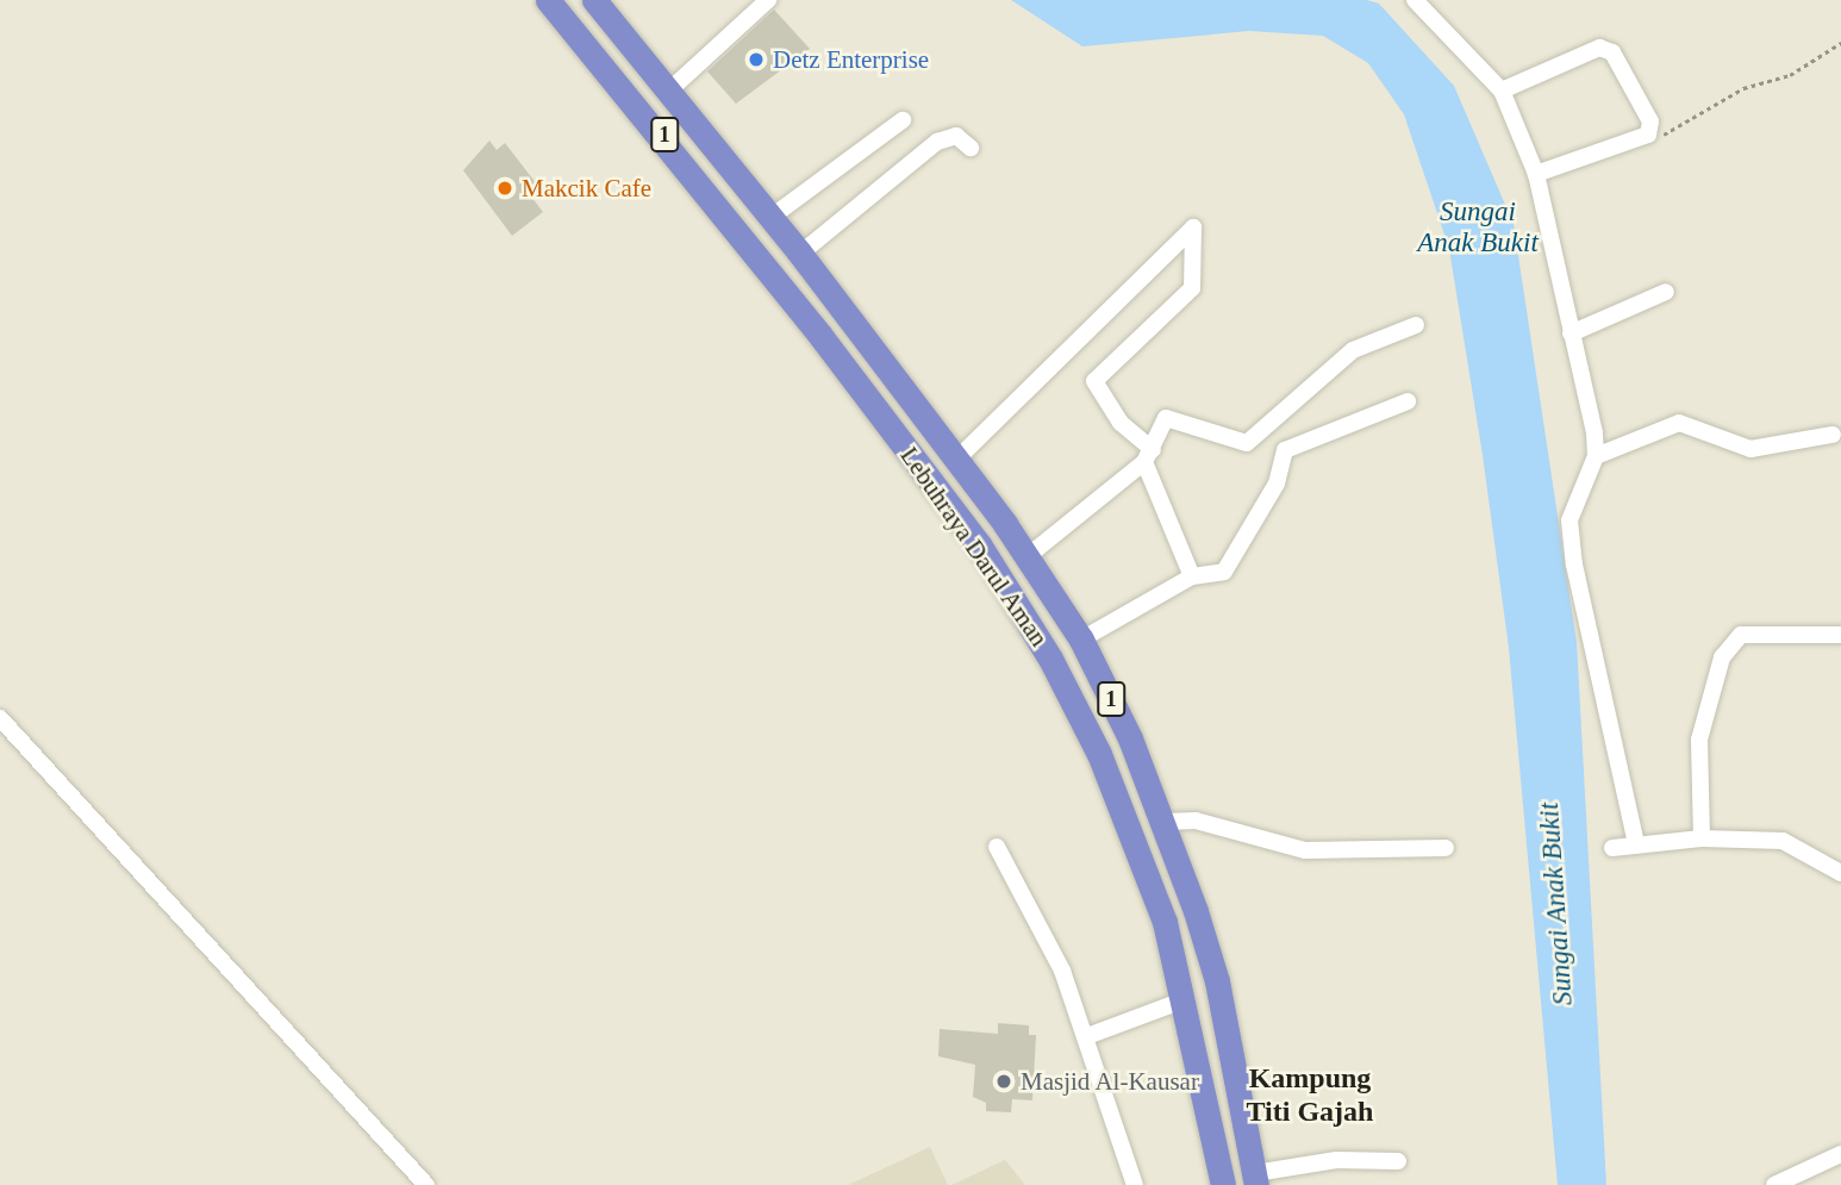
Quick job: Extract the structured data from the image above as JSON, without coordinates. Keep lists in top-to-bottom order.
{
  "streets": {
    "highway": ["1", "Lebuhraya Darul Aman"]
  },
  "districts": ["Kampung Titi Gajah"],
  "water": ["Sungai Anak Bukit"],
  "places": ["Detz Enterprise", "Makcik Cafe", "Masjid Al-Kausar"]
}
